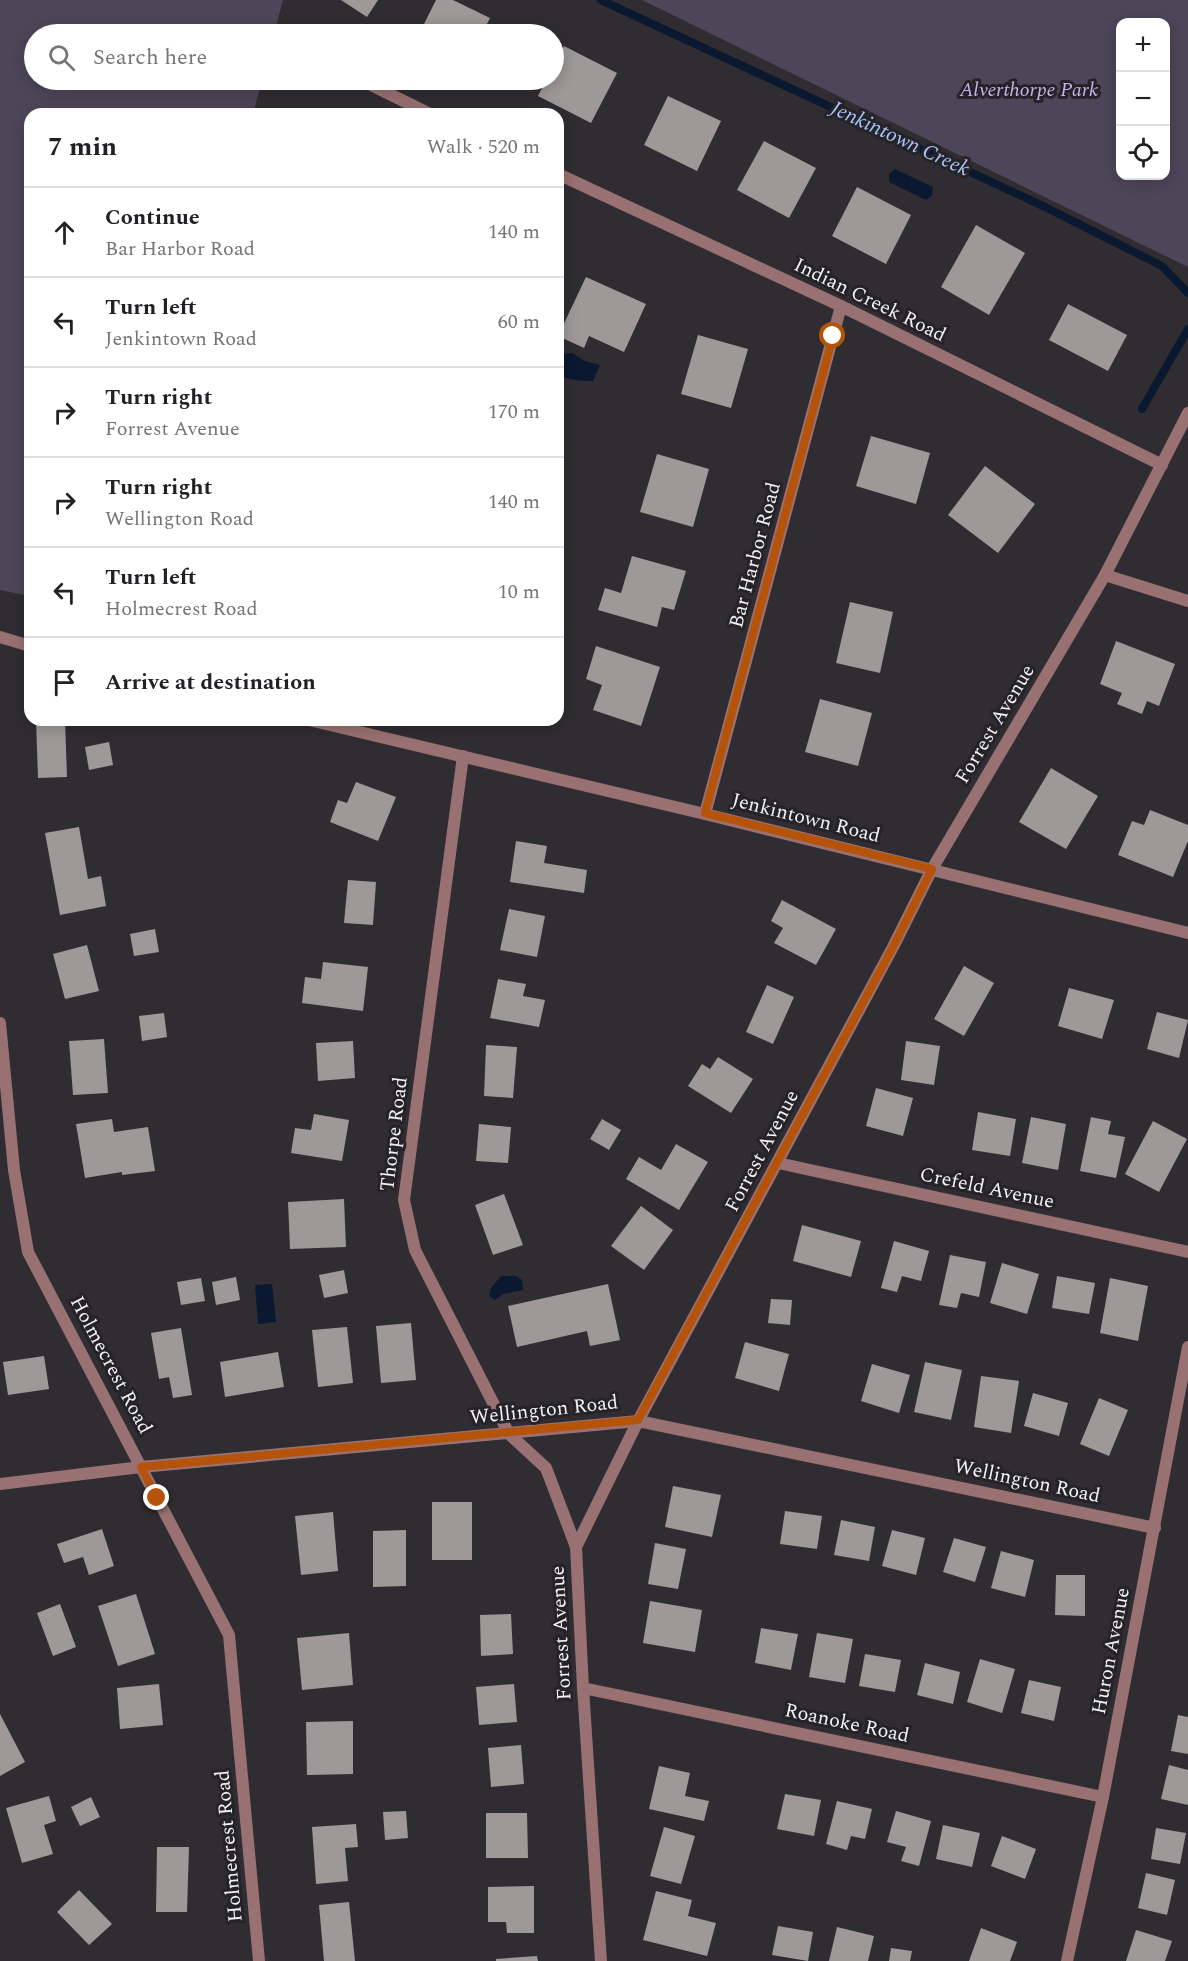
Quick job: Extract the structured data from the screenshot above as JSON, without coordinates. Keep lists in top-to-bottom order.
{
  "streets": {
    "street": [
      "Indian Creek Road",
      "Bar Harbor Road",
      "Forrest Avenue",
      "Jenkintown Road",
      "Thorpe Road",
      "Crefeld Avenue",
      "Holmecrest Road",
      "Wellington Road",
      "Huron Avenue",
      "Roanoke Road"
    ]
  },
  "crossings": [
    ["Indian Creek Road", "Bar Harbor Road"],
    ["Indian Creek Road", "Forrest Avenue"],
    ["Bar Harbor Road", "Jenkintown Road"],
    ["Forrest Avenue", "Jenkintown Road"],
    ["Forrest Avenue", "Thorpe Road"],
    ["Forrest Avenue", "Crefeld Avenue"],
    ["Forrest Avenue", "Wellington Road"],
    ["Forrest Avenue", "Roanoke Road"],
    ["Jenkintown Road", "Thorpe Road"],
    ["Thorpe Road", "Wellington Road"],
    ["Holmecrest Road", "Wellington Road"],
    ["Wellington Road", "Huron Avenue"],
    ["Huron Avenue", "Roanoke Road"]
  ],
  "water": ["Jenkintown Creek"],
  "parks": ["Alverthorpe Park"],
  "page": {
    "map_buttons": ["+", "−"],
    "search": "Search here",
    "heading": ["7 min", "Walk · 520 m"],
    "list": [
      ["Continue", "Bar Harbor Road", "140 m"],
      ["Turn left", "Jenkintown Road", "60 m"],
      ["Turn right", "Forrest Avenue", "170 m"],
      ["Turn right", "Wellington Road", "140 m"],
      ["Turn left", "Holmecrest Road", "10 m"],
      "Arrive at destination"
    ]
  }
}
